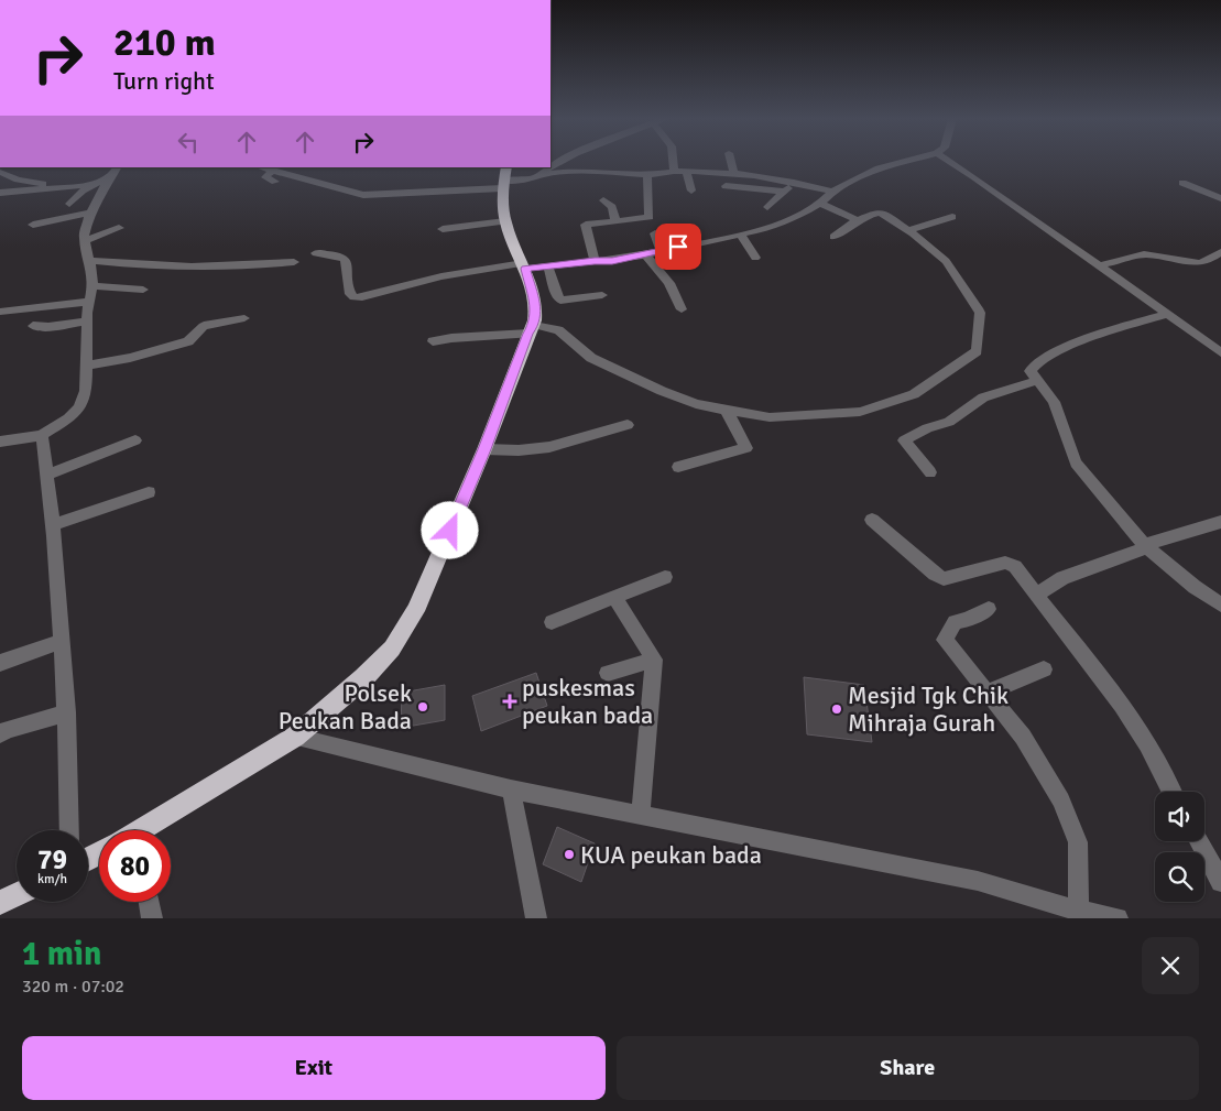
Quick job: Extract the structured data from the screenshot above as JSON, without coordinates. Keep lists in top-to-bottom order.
{
  "places": {
    "health": ["puskesmas peukan bada"],
    "other": ["Polsek Peukan Bada", "Mesjid Tgk Chik Mihraja Gurah", "KUA peukan bada"]
  },
  "page": {
    "turn": ["210 m", "Turn right"],
    "speed": "79 km/h",
    "limit": "80",
    "heading": ["1 min", "320 m · 07:02"],
    "buttons": ["Exit", "Share"]
  }
}
